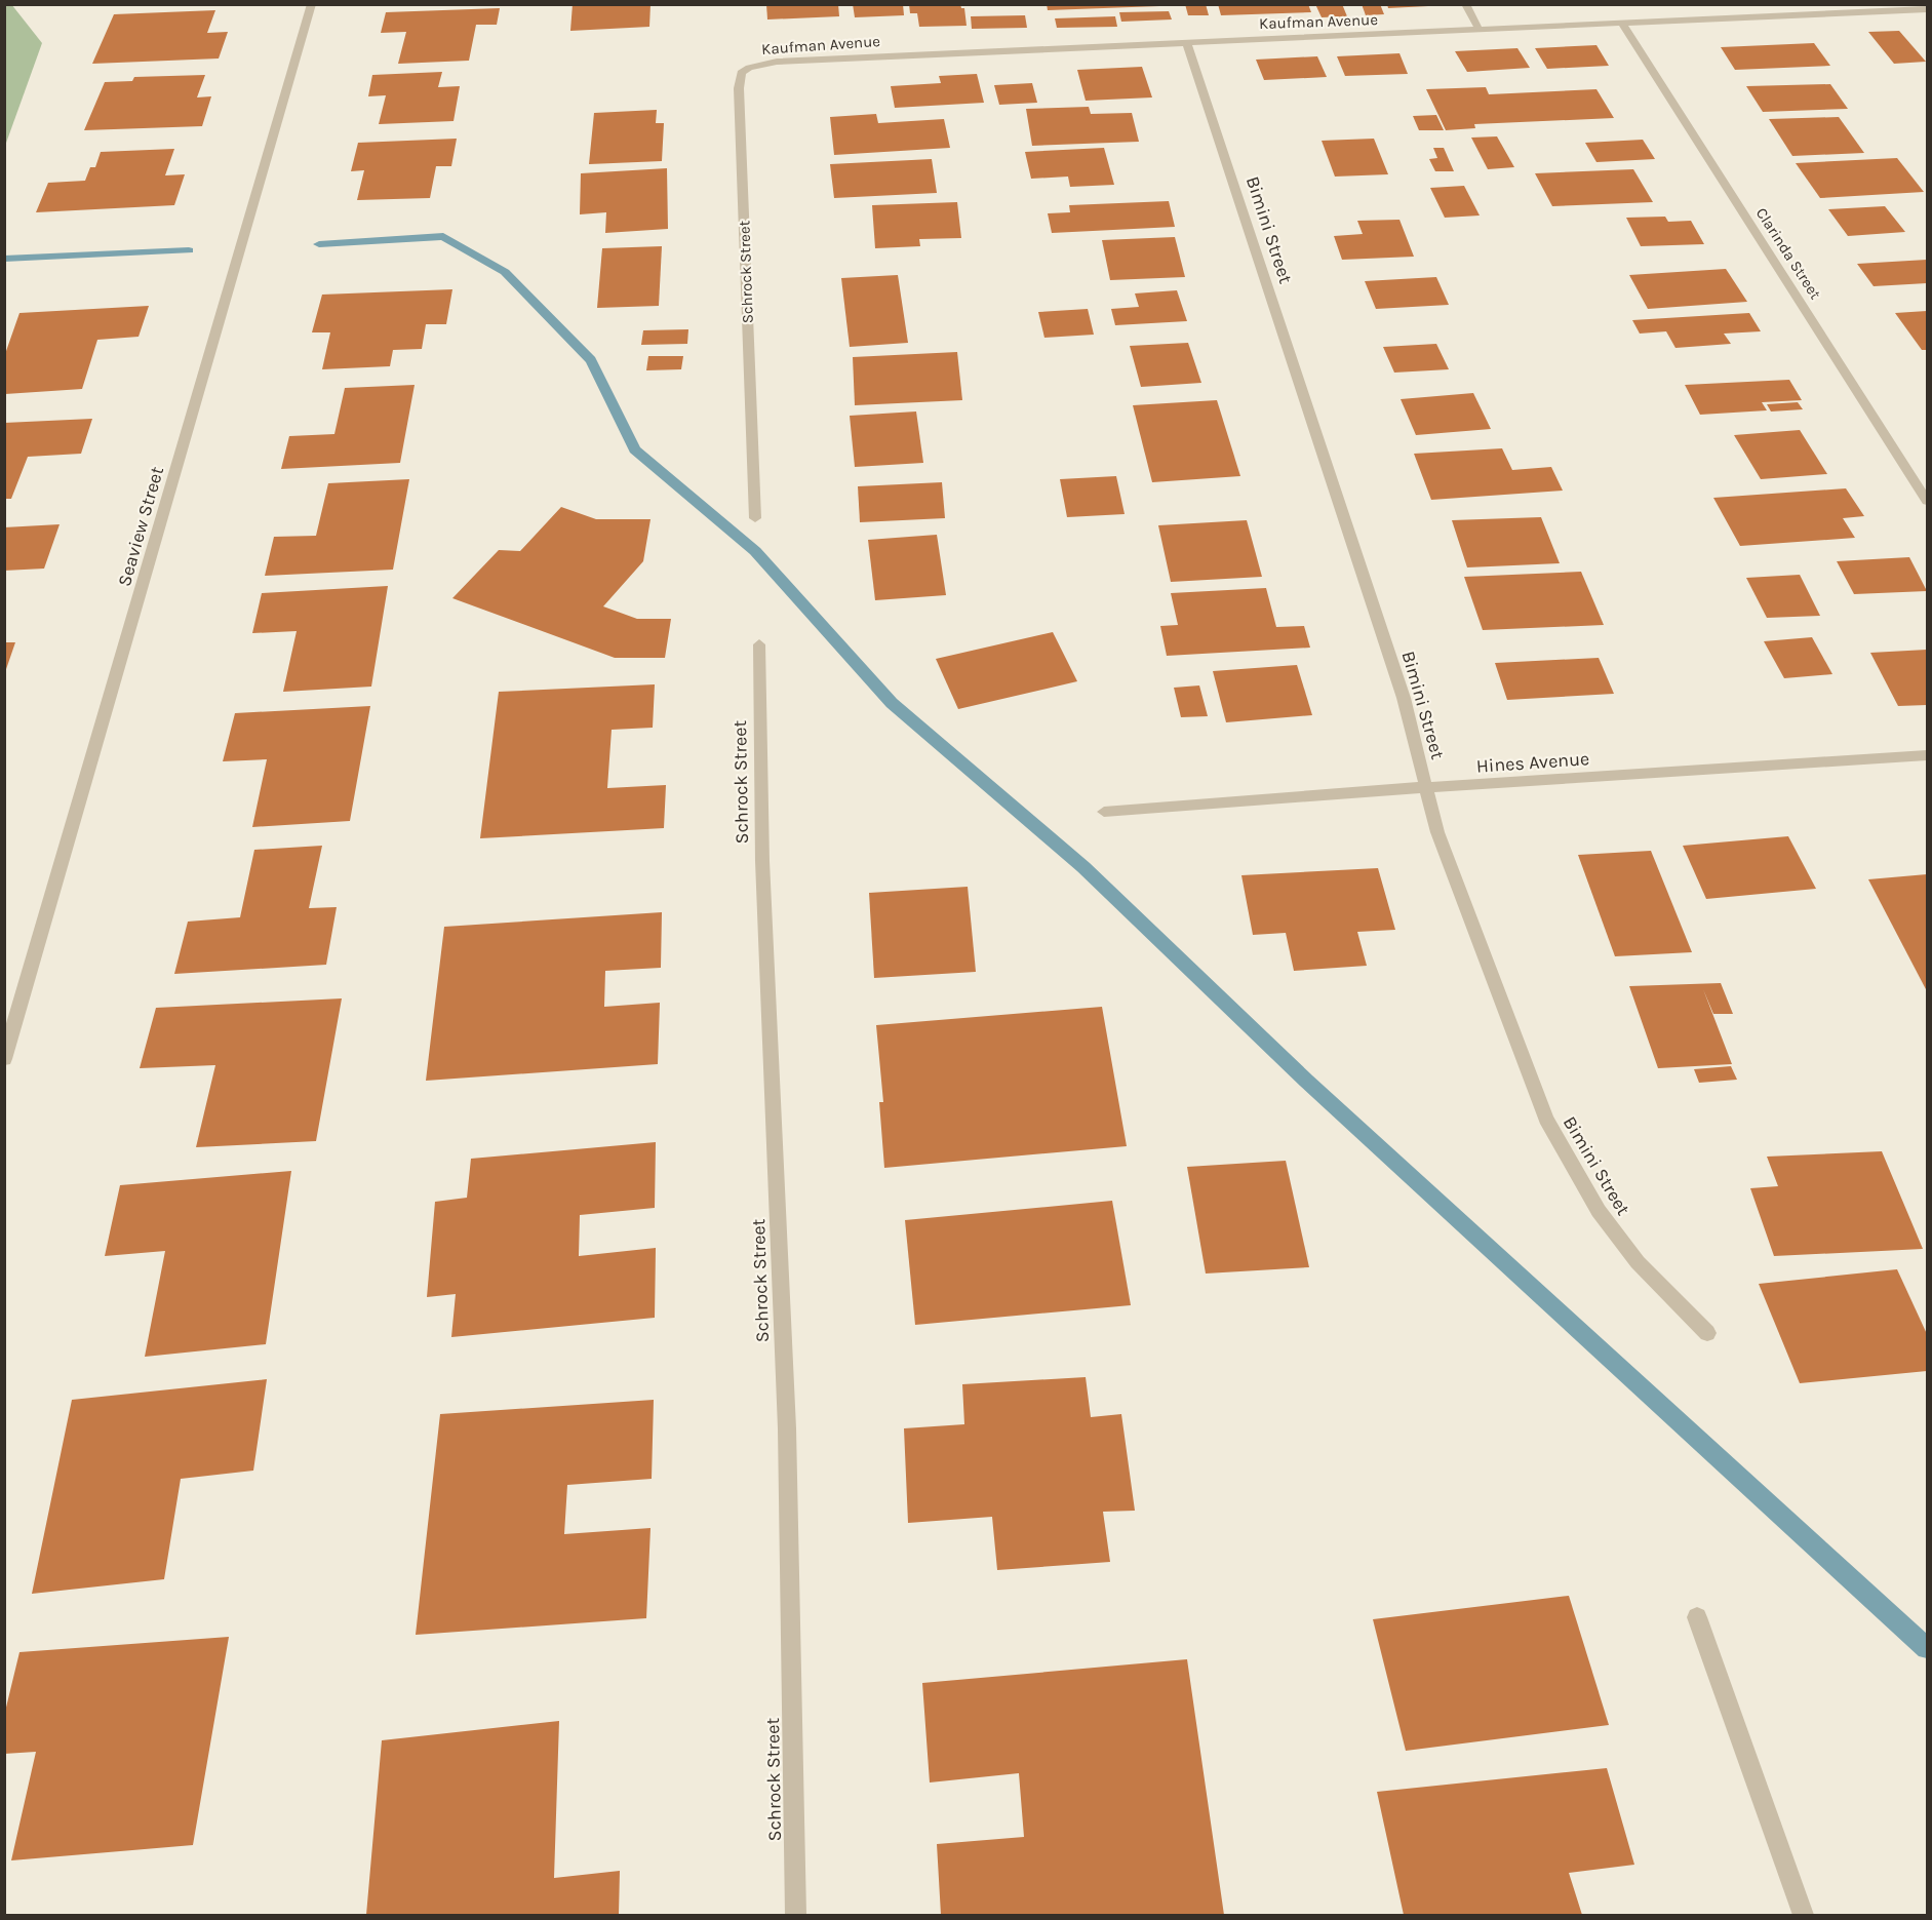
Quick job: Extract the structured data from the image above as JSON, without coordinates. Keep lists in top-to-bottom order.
{
  "streets": {
    "street": [
      "Kaufman Avenue",
      "Bimini Street",
      "Clarinda Street",
      "Schrock Street",
      "Seaview Street",
      "Hines Avenue"
    ]
  },
  "crossings": [
    ["Kaufman Avenue", "Bimini Street"],
    ["Kaufman Avenue", "Clarinda Street"],
    ["Kaufman Avenue", "Schrock Street"],
    ["Bimini Street", "Hines Avenue"]
  ]
}
